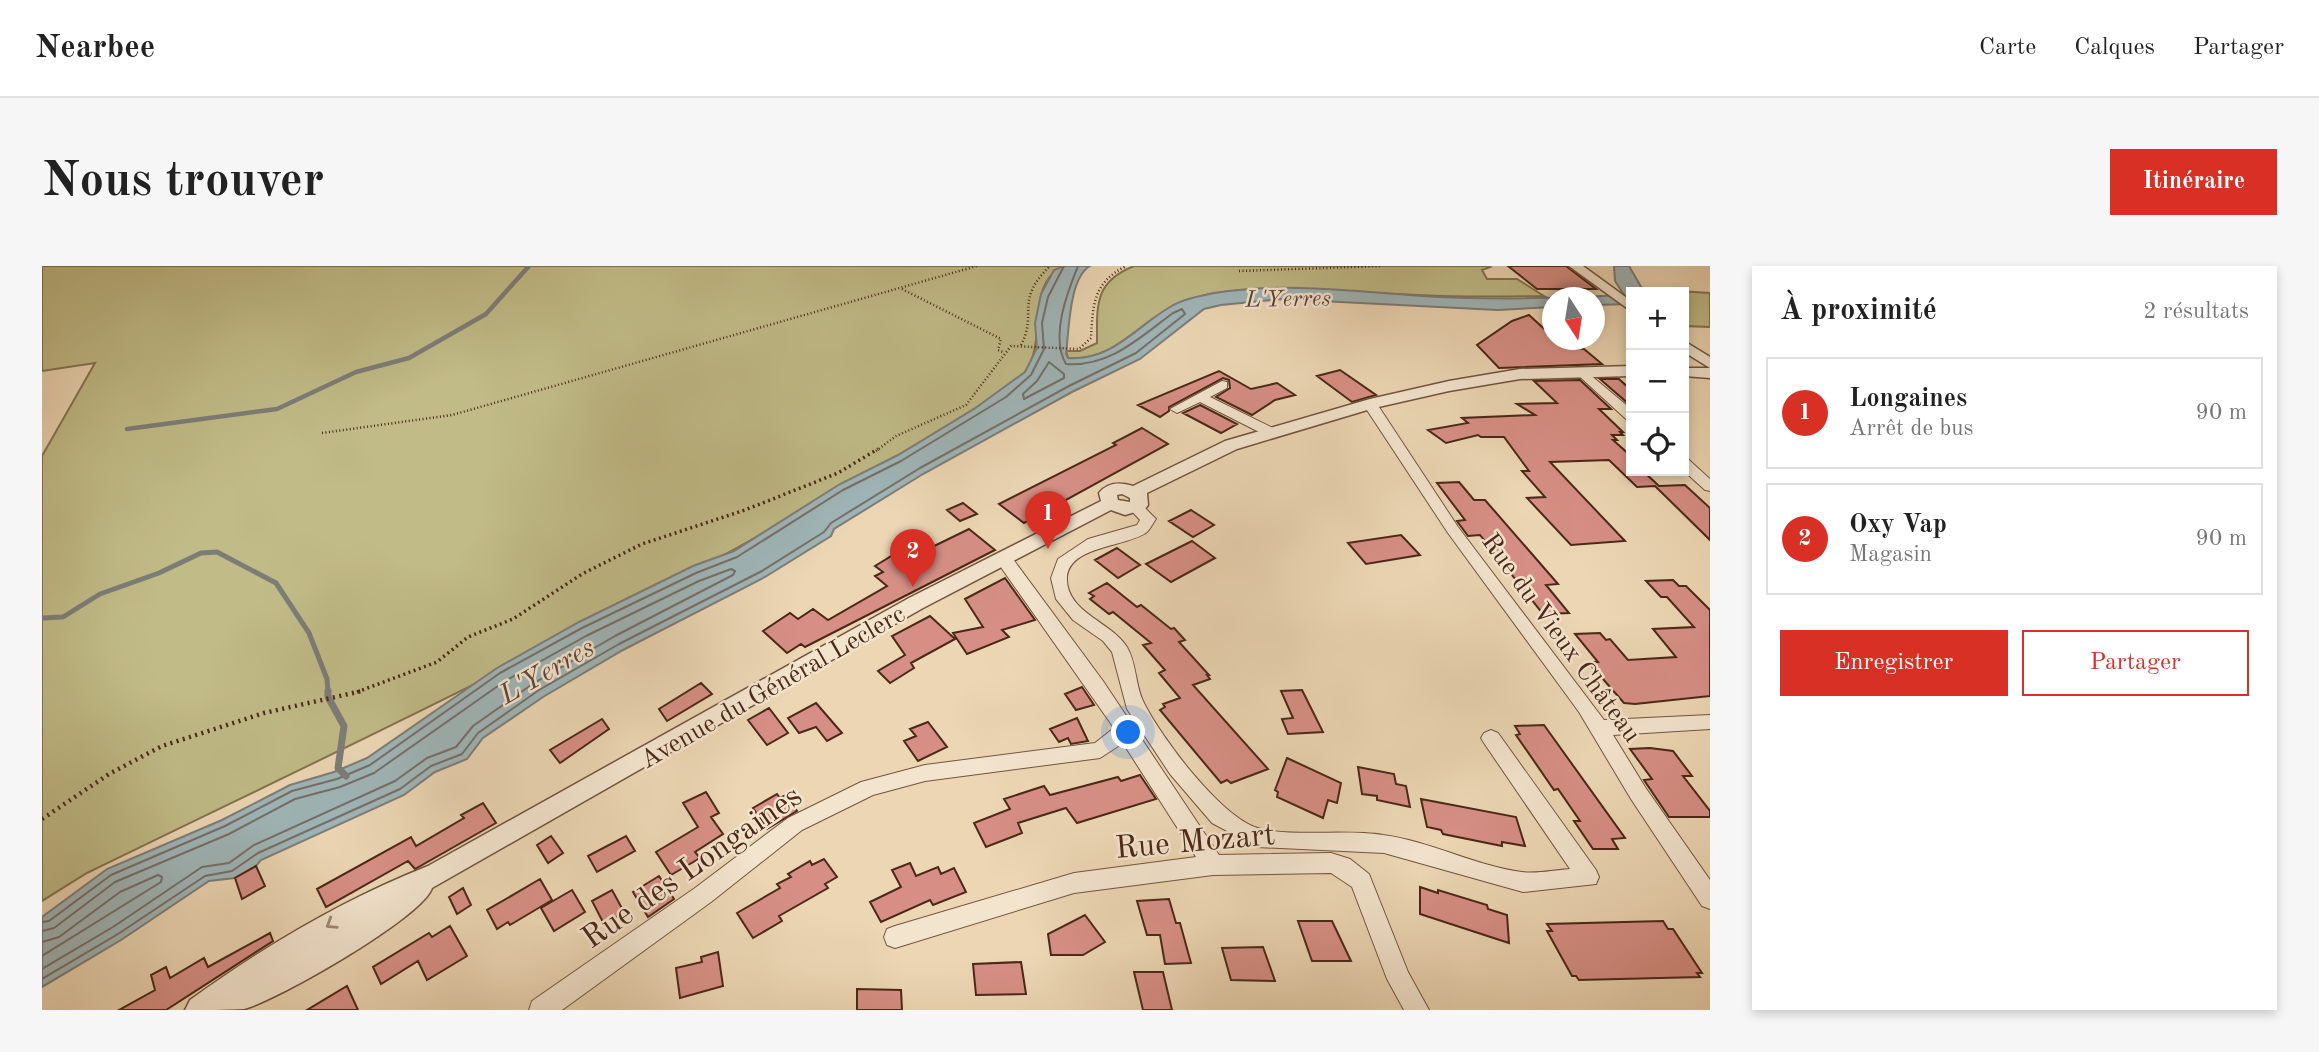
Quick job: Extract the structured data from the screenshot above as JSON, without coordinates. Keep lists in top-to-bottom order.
{
  "streets": {
    "street": [
      "Rue du Vieux Château",
      "Avenue du Général Leclerc",
      "Rue Mozart",
      "Rue des Longaines"
    ]
  },
  "crossings": [
    ["Rue du Vieux Château", "Avenue du Général Leclerc"]
  ],
  "water": ["L'Yerres"],
  "north": "bottom",
  "page": {
    "header": "Nearbee",
    "nav": ["Carte", "Calques", "Partager"],
    "buttons": [
      "Itinéraire",
      ["Enregistrer", "Partager"]
    ],
    "title": "Nous trouver",
    "heading": ["À proximité", "2 résultats"],
    "map_buttons": ["+", "−"],
    "list": [
      {
        "mark": "1",
        "name": "Longaines",
        "note": "Arrêt de bus",
        "value": "90 m"
      },
      {
        "mark": "2",
        "name": "Oxy Vap",
        "note": "Magasin",
        "value": "90 m"
      }
    ],
    "pins": ["1", "2"]
  }
}
